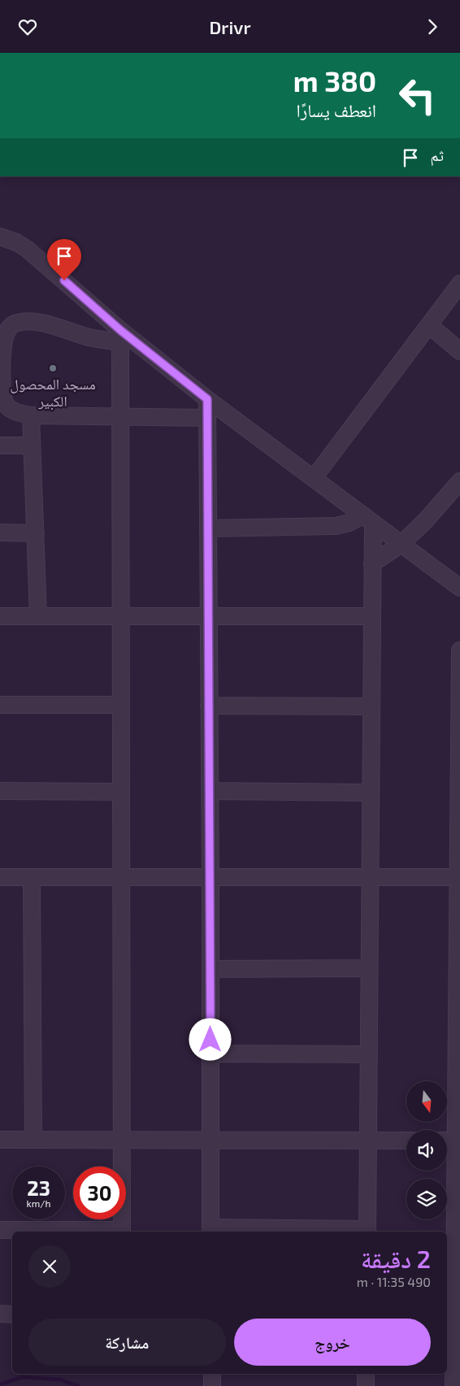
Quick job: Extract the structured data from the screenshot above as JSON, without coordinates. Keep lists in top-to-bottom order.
{
  "places": ["مسجد المحصول الكبير"],
  "north": "bottom",
  "page": {
    "header": "Drivr",
    "turn": ["380 m", "انعطف يسارًا"],
    "then": "ثم",
    "speed": "23 km/h",
    "limit": "30",
    "heading": ["2 دقيقة", "490 m · 11:35"],
    "buttons": ["خروج", "مشاركة"]
  }
}
